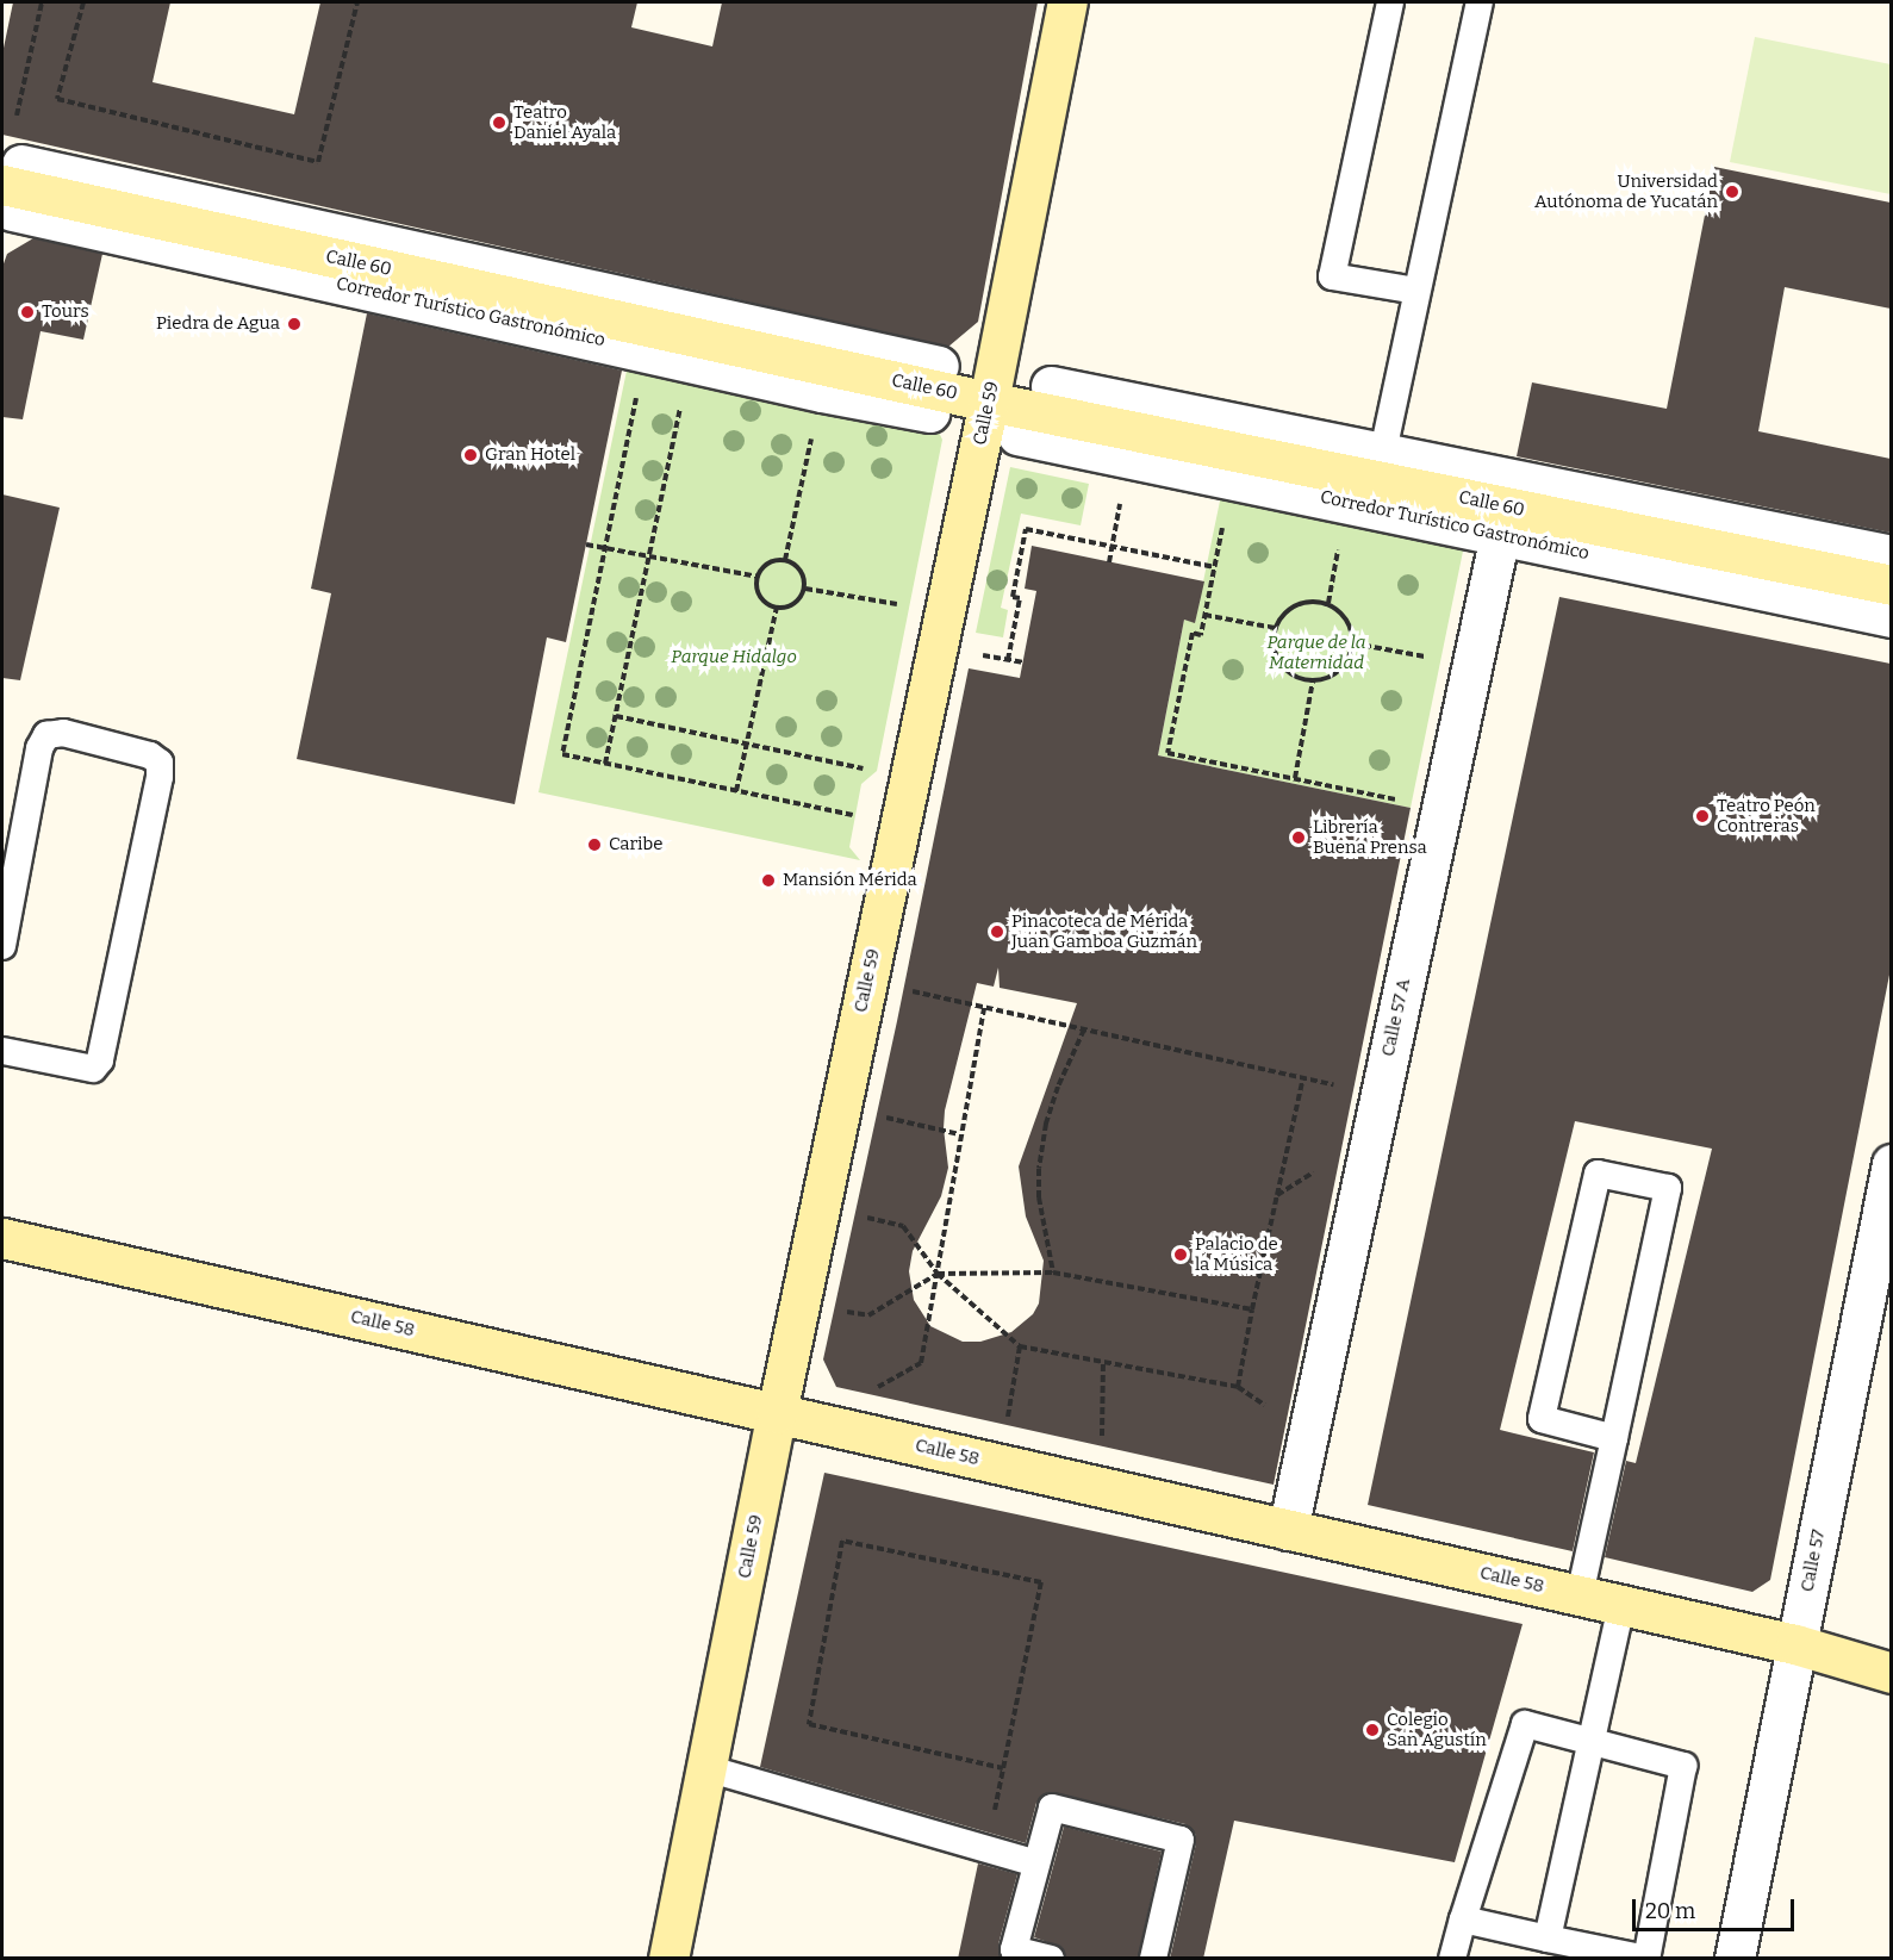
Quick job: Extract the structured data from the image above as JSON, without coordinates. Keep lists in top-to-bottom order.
{
  "streets": {
    "main road": ["Calle 60", "Calle 59", "Calle 58"],
    "street": ["Corredor Turístico Gastronómico", "Calle 57 A", "Calle 57"]
  },
  "crossings": [
    ["Calle 60", "Corredor Turístico Gastronómico"],
    ["Calle 60", "Calle 59"],
    ["Calle 60", "Calle 57 A"],
    ["Corredor Turístico Gastronómico", "Calle 57 A"],
    ["Calle 59", "Calle 58"],
    ["Calle 57 A", "Calle 58"],
    ["Calle 58", "Calle 57"]
  ],
  "parks": ["Parque de la Maternidad", "Parque Hidalgo"],
  "places": [
    "Teatro Daniel Ayala",
    "Universidad Autónoma de Yucatán",
    "Tours",
    "Piedra de Agua",
    "Gran Hotel",
    "Teatro Peón Contreras",
    "Librería Buena Prensa",
    "Caribe",
    "Mansión Mérida",
    "Pinacoteca de Mérida Juan Gamboa Guzmán",
    "Palacio de la Música",
    "Colegio San Agustín"
  ],
  "scale_bar": "20 m"
}
